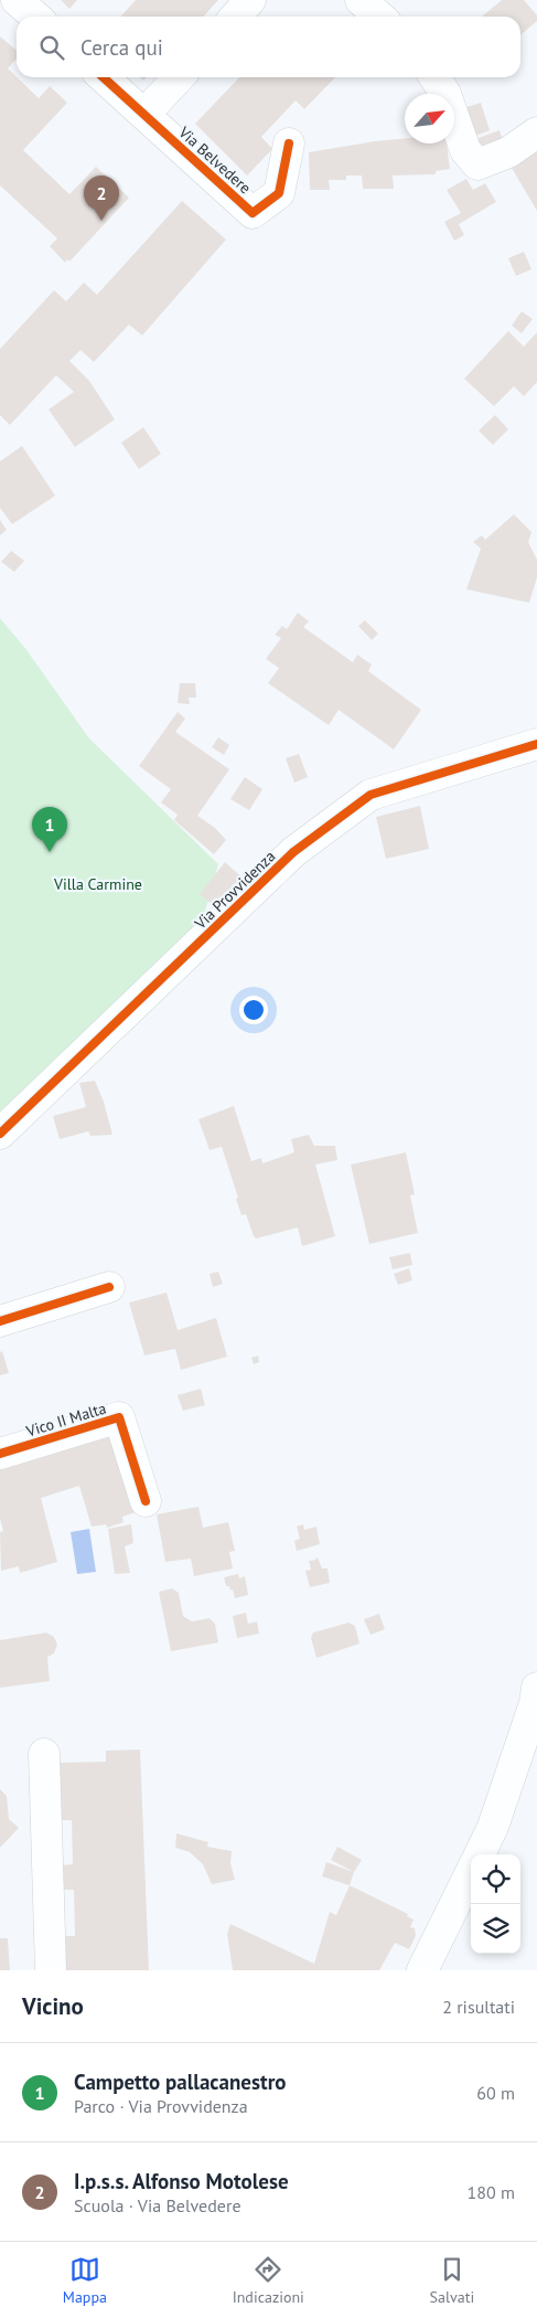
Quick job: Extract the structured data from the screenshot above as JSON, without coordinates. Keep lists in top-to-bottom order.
{
  "streets": {
    "street": ["Via Belvedere", "Via Provvidenza", "Vico II Malta"]
  },
  "parks": ["Villa Carmine"],
  "north": "top right",
  "page": {
    "search": "Cerca qui",
    "pins": ["2", "1"],
    "heading": ["Vicino", "2 risultati"],
    "list": [
      {
        "mark": "1",
        "name": "Campetto pallacanestro",
        "note": "Parco · Via Provvidenza",
        "value": "60 m"
      },
      {
        "mark": "2",
        "name": "I.p.s.s. Alfonso Motolese",
        "note": "Scuola · Via Belvedere",
        "value": "180 m"
      }
    ],
    "nav": ["Mappa", "Indicazioni", "Salvati"]
  }
}
